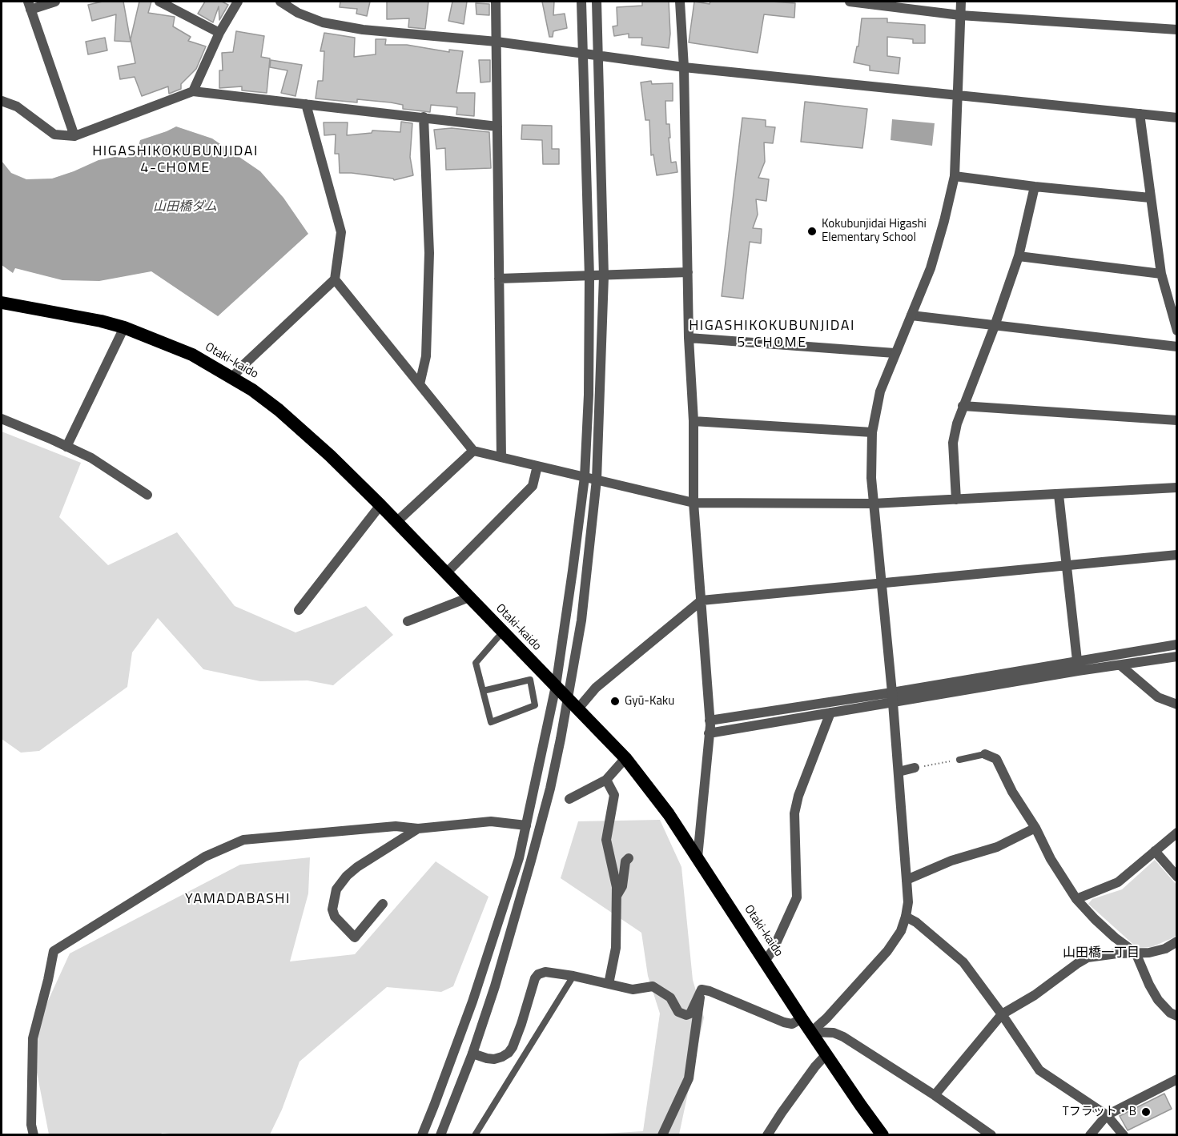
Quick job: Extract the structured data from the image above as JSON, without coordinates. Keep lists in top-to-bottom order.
{
  "streets": {
    "highway": ["Otaki-kaido"]
  },
  "districts": [
    "HIGASHIKOKUBUNJIDAI 4-CHOME",
    "HIGASHIKOKUBUNJIDAI 5-CHOME",
    "YAMADABASHI",
    "山田橋一丁目"
  ],
  "water": ["山田橋ダム"],
  "places": ["Kokubunjidai Higashi Elementary School", "Gyū-Kaku", "Tフラット・B"]
}
